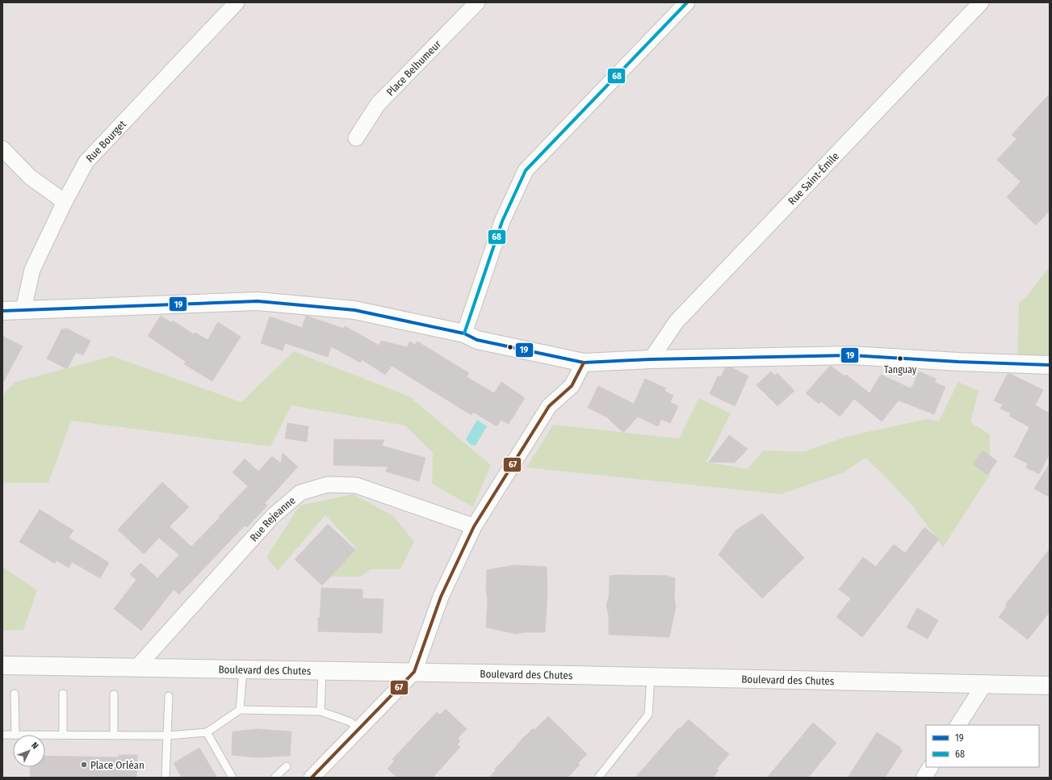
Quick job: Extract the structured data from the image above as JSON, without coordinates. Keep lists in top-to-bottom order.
{
  "streets": {
    "main road": ["Boulevard des Chutes"],
    "street": [
      "Place Belhumeur",
      "Rue Bourget",
      "Rue Saint-Émile",
      "Rue Rejeanne"
    ]
  },
  "crossings": [
    ["Rue Rejeanne", "Boulevard des Chutes"]
  ],
  "places": ["Tanguay", "Place Orléan"],
  "lines": ["transit line 68", "transit line 19", "transit line 67"],
  "legend": ["19", "68"],
  "north": "top right"
}
